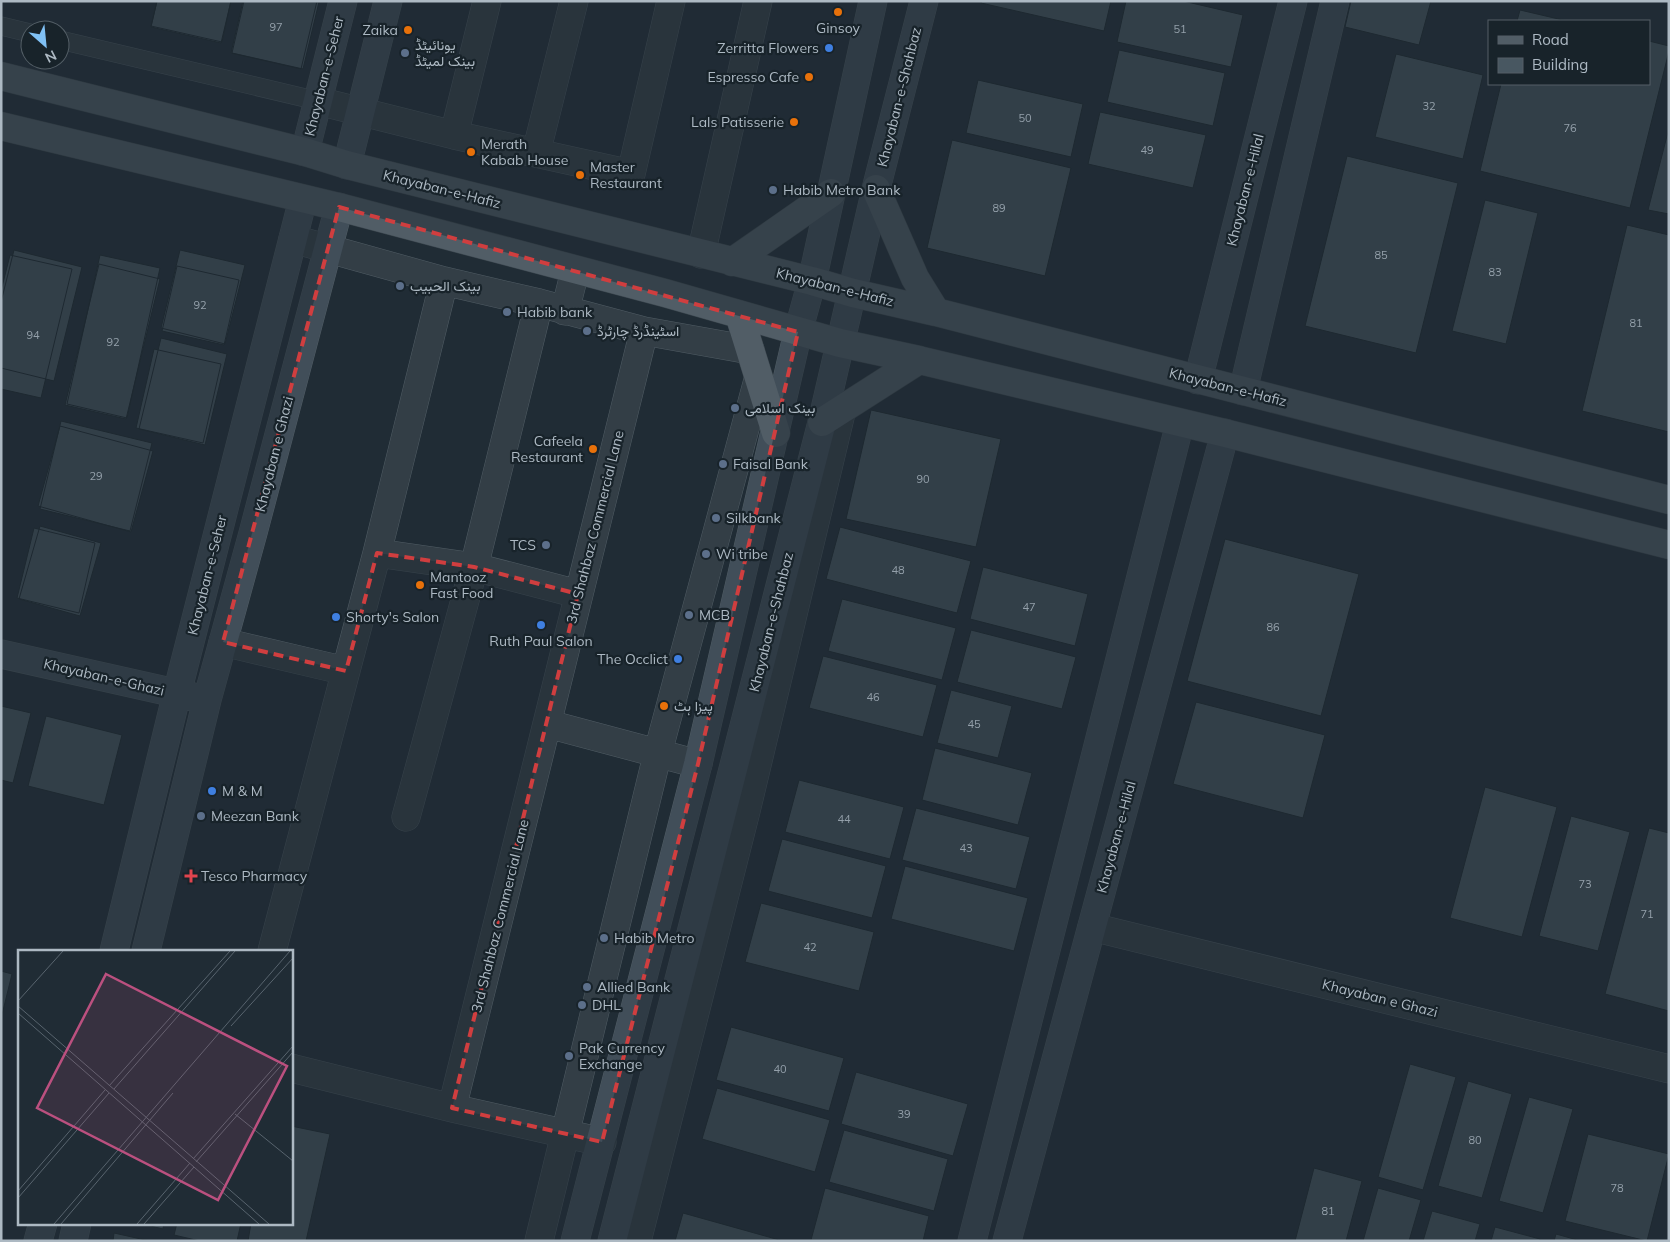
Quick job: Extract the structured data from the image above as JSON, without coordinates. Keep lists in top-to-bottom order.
{
  "streets": {
    "main road": ["Khayaban-e-Hafiz"],
    "street": [
      "Khayaban-e-Seher",
      "Khayaban-e-Shahbaz",
      "Khayaban-e-Hilal",
      "Khayaban e Ghazi",
      "3rd Shahbaz Commercial Lane",
      "Khayaban-e-Ghazi"
    ]
  },
  "crossings": [
    ["Khayaban-e-Seher", "Khayaban-e-Hafiz"],
    ["Khayaban-e-Seher", "Khayaban-e-Ghazi"],
    ["Khayaban-e-Shahbaz", "Khayaban-e-Hafiz"],
    ["Khayaban-e-Hafiz", "Khayaban-e-Hilal"],
    ["Khayaban-e-Hilal", "Khayaban e Ghazi"],
    ["Khayaban e Ghazi", "Khayaban-e-Ghazi"]
  ],
  "places": {
    "other": [
      "Ginsoy",
      "Zaika",
      "Zerritta Flowers",
      "یونائیٹڈ بینک لمیٹڈ",
      "Espresso Cafe",
      "Lals Patisserie",
      "Merath Kabab House",
      "Master Restaurant",
      "Habib Metro Bank",
      "بينک الحبيب",
      "Habib bank",
      "اسٹینڈرڈ چارٹرڈ",
      "بینک اسلامی",
      "Cafeela Restaurant",
      "Faisal Bank",
      "Silkbank",
      "TCS",
      "Wi tribe",
      "Mantooz Fast Food",
      "MCB",
      "Shorty's Salon",
      "Ruth Paul Salon",
      "The Occlict",
      "پیزا ہٹ",
      "M & M",
      "Meezan Bank",
      "Habib Metro",
      "Allied Bank",
      "DHL",
      "Pak Currency Exchange"
    ],
    "health": ["Tesco Pharmacy"]
  },
  "house_numbers": [
    "97",
    "51",
    "32",
    "50",
    "76",
    "49",
    "89",
    "85",
    "83",
    "92",
    "81",
    "94",
    "92",
    "29",
    "90",
    "48",
    "47",
    "86",
    "46",
    "45",
    "44",
    "43",
    "73",
    "71",
    "42",
    "40",
    "39",
    "80",
    "78",
    "81"
  ],
  "legend": ["Road", "Building"],
  "north": "bottom right"
}
